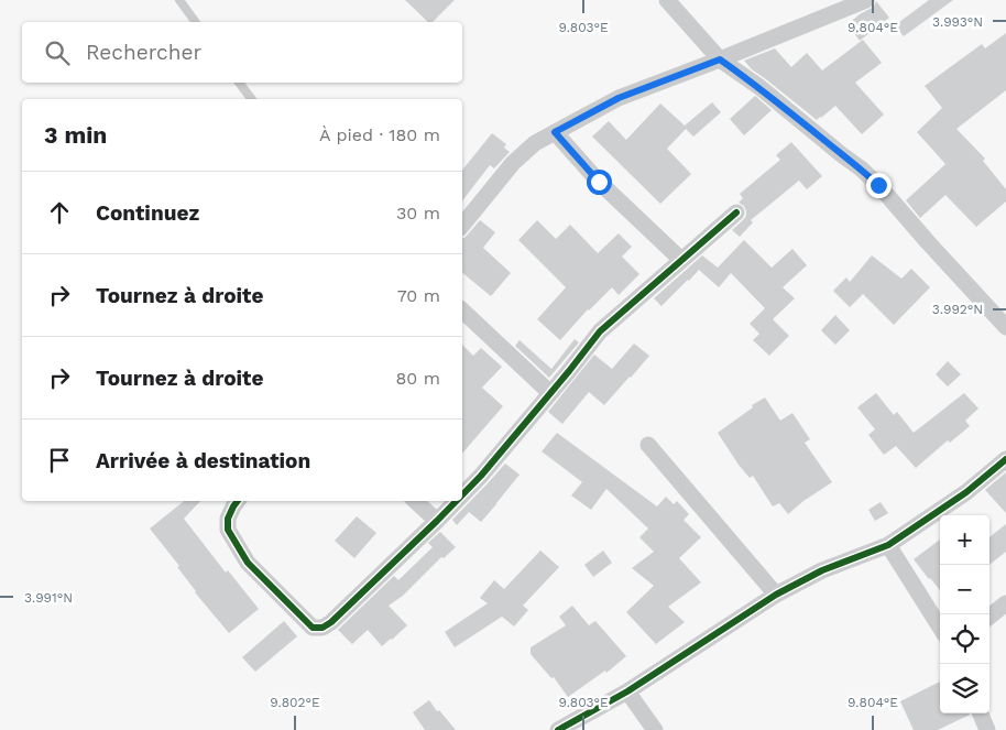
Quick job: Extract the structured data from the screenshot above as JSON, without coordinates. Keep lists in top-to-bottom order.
{
  "page": {
    "search": "Rechercher",
    "heading": ["3 min", "À pied · 180 m"],
    "list": [
      ["Continuez", "30 m"],
      ["Tournez à droite", "70 m"],
      ["Tournez à droite", "80 m"],
      "Arrivée à destination"
    ],
    "map_buttons": ["+", "−"]
  },
  "coordinates": [
    "3.993°N",
    "9.803°E",
    "9.804°E",
    "3.992°N",
    "3.991°N",
    "9.802°E"
  ]
}
